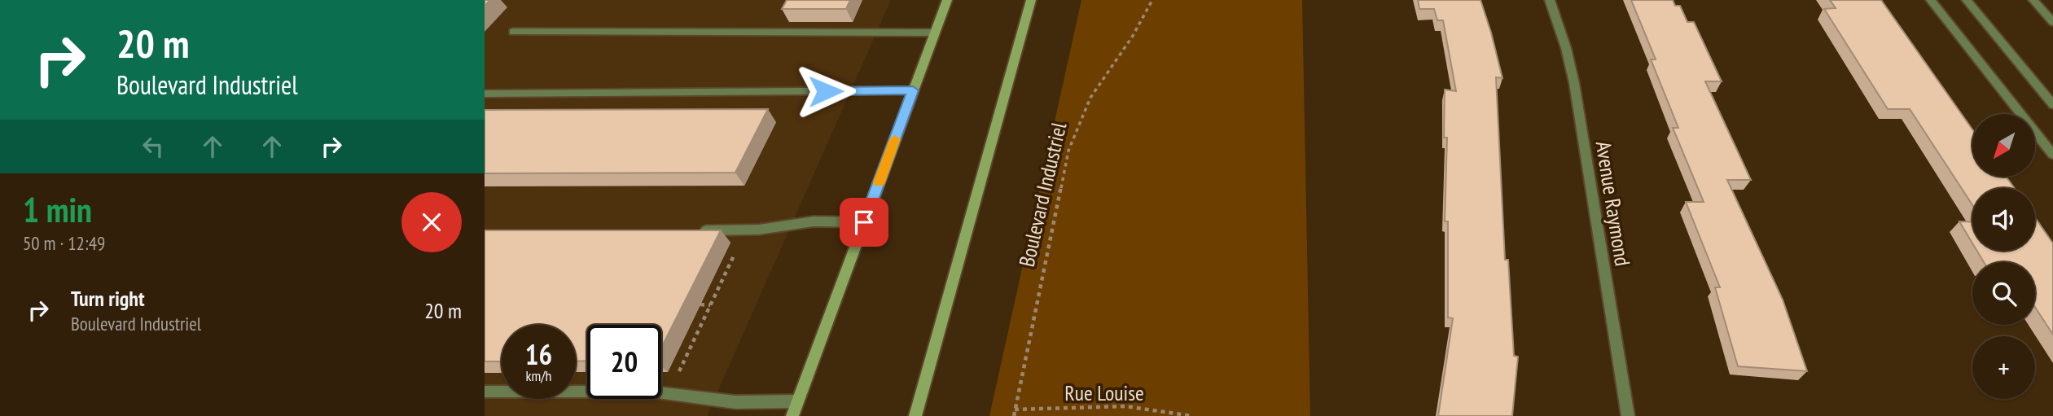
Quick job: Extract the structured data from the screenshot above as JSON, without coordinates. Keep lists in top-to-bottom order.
{
  "streets": {
    "street": ["Avenue Raymond"],
    "path": ["Boulevard Industriel", "Rue Louise"]
  },
  "crossings": [
    ["Boulevard Industriel", "Rue Louise"]
  ],
  "north": "bottom left",
  "page": {
    "turn": ["20 m", "Boulevard Industriel"],
    "map_buttons": "+",
    "heading": ["1 min", "50 m · 12:49"],
    "list": [
      {
        "name": "Turn right",
        "note": "Boulevard Industriel",
        "value": "20 m"
      }
    ],
    "speed": "16 km/h",
    "limit": "20"
  }
}
